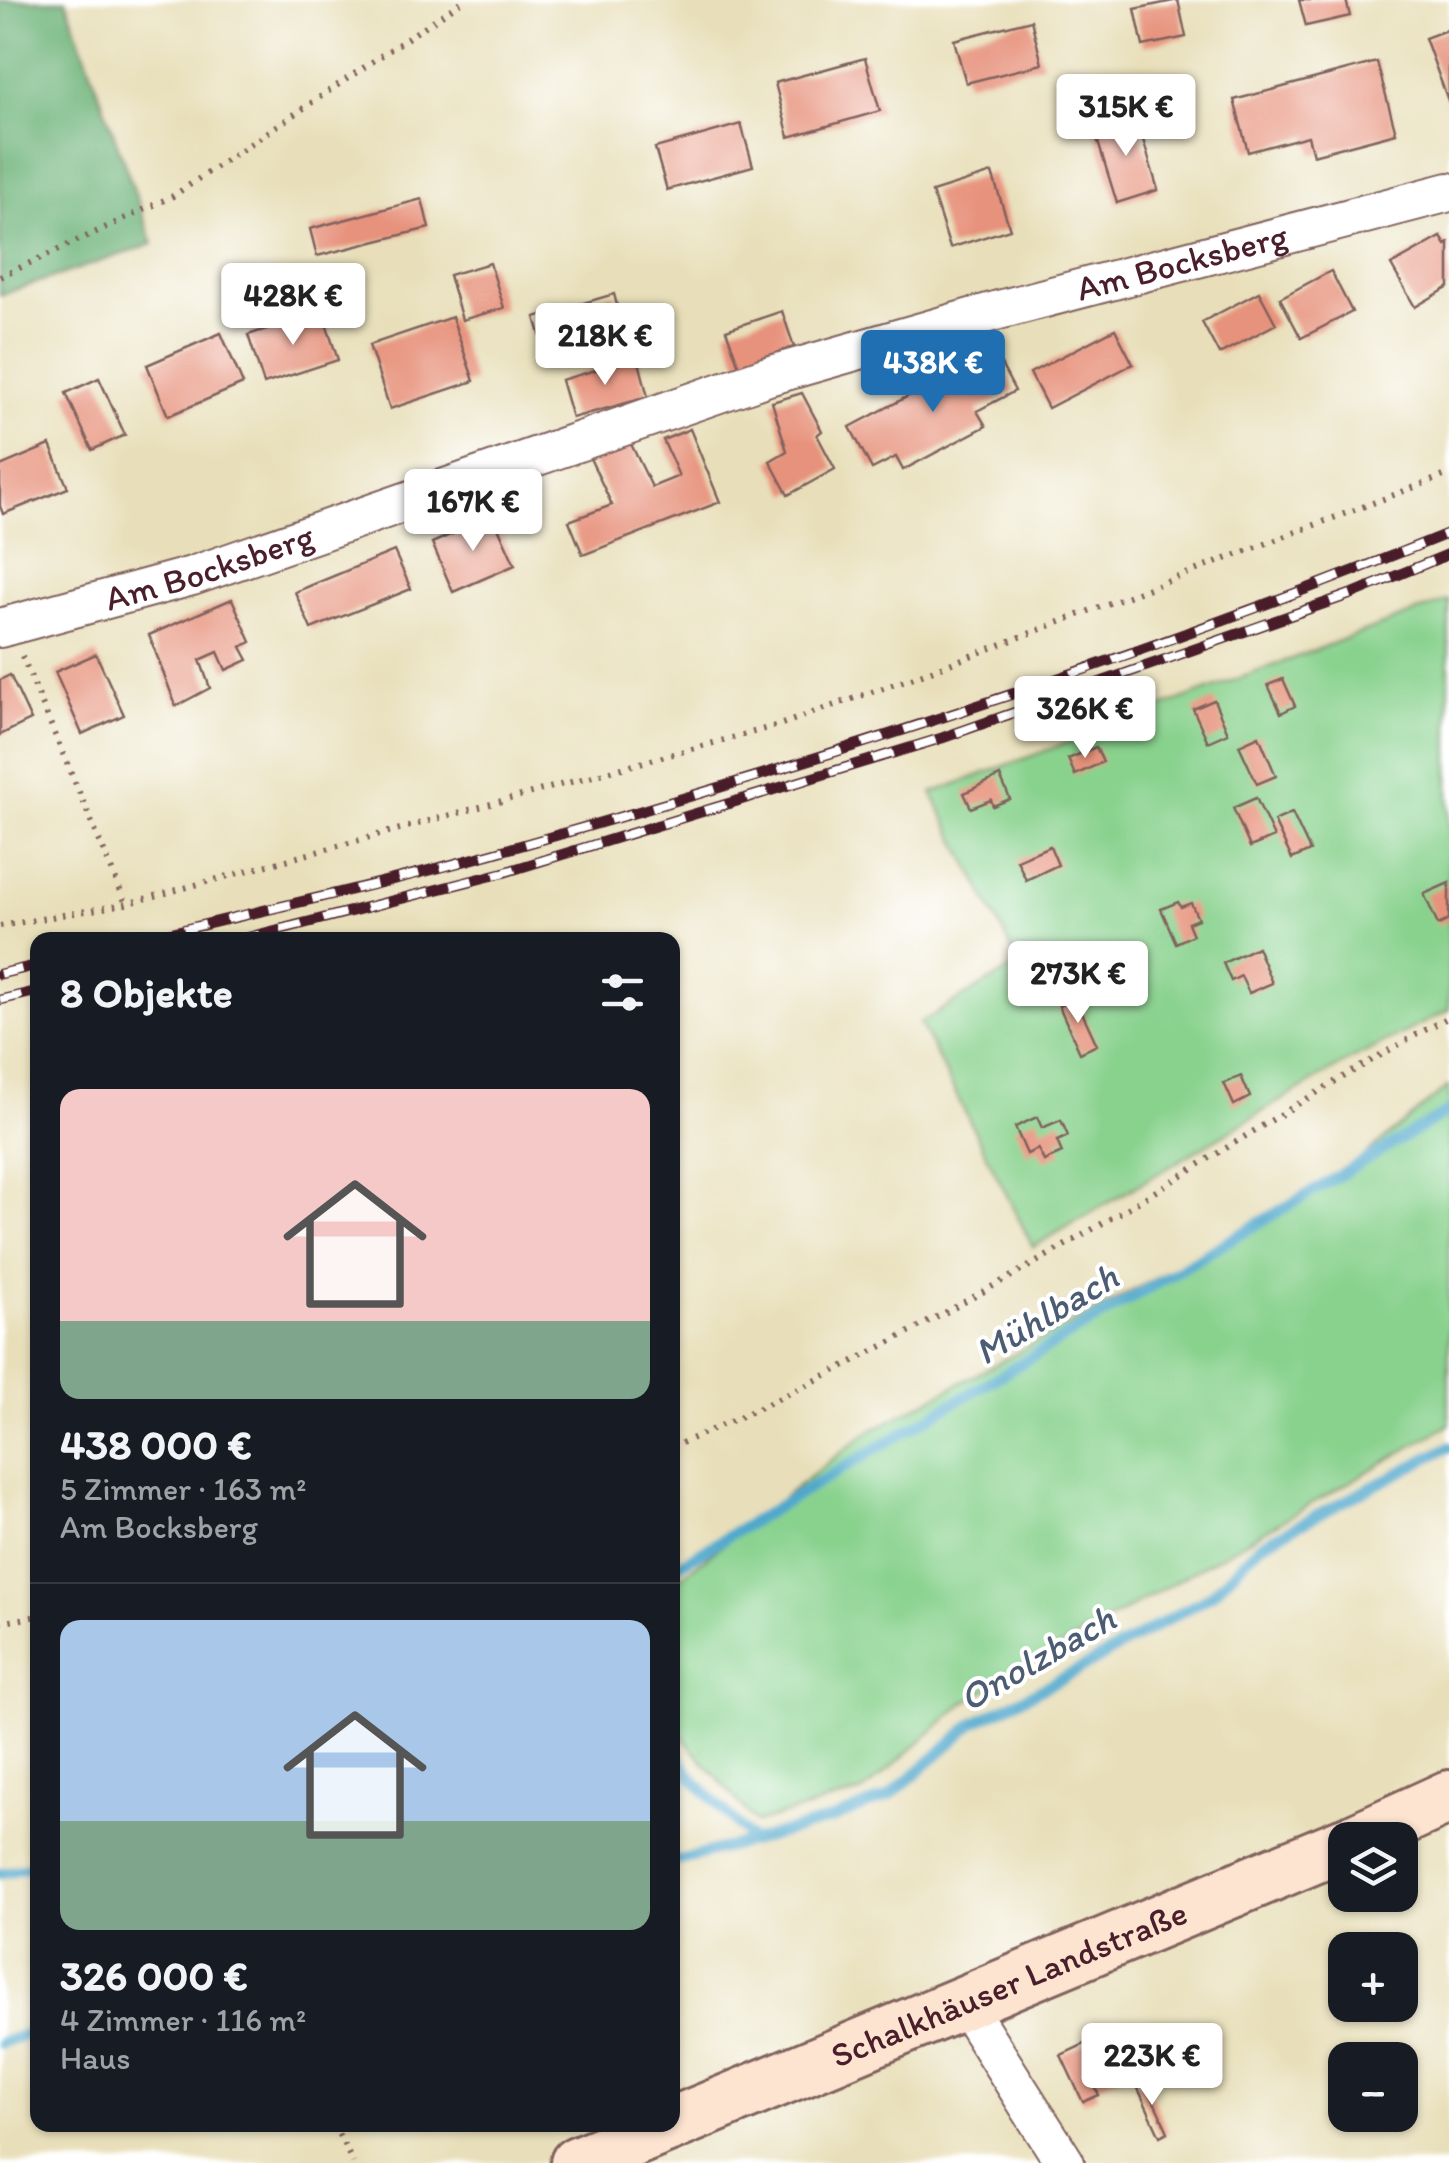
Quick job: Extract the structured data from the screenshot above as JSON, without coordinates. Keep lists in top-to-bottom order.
{
  "streets": {
    "main road": ["Schalkhäuser Landstraße"],
    "street": ["Am Bocksberg"]
  },
  "water": ["Mühlbach", "Onolzbach"],
  "page": {
    "price": [
      "315K €",
      "428K €",
      "218K €",
      "438K €",
      "167K €",
      "326K €",
      "273K €",
      "223K €"
    ],
    "heading": "8 Objekte",
    "list": [
      {
        "name": "438 000 €",
        "note": "5 Zimmer · 163 m² · Am Bocksberg"
      },
      {
        "name": "326 000 €",
        "note": "4 Zimmer · 116 m² · Haus"
      }
    ],
    "map_buttons": ["+", "−"]
  }
}
